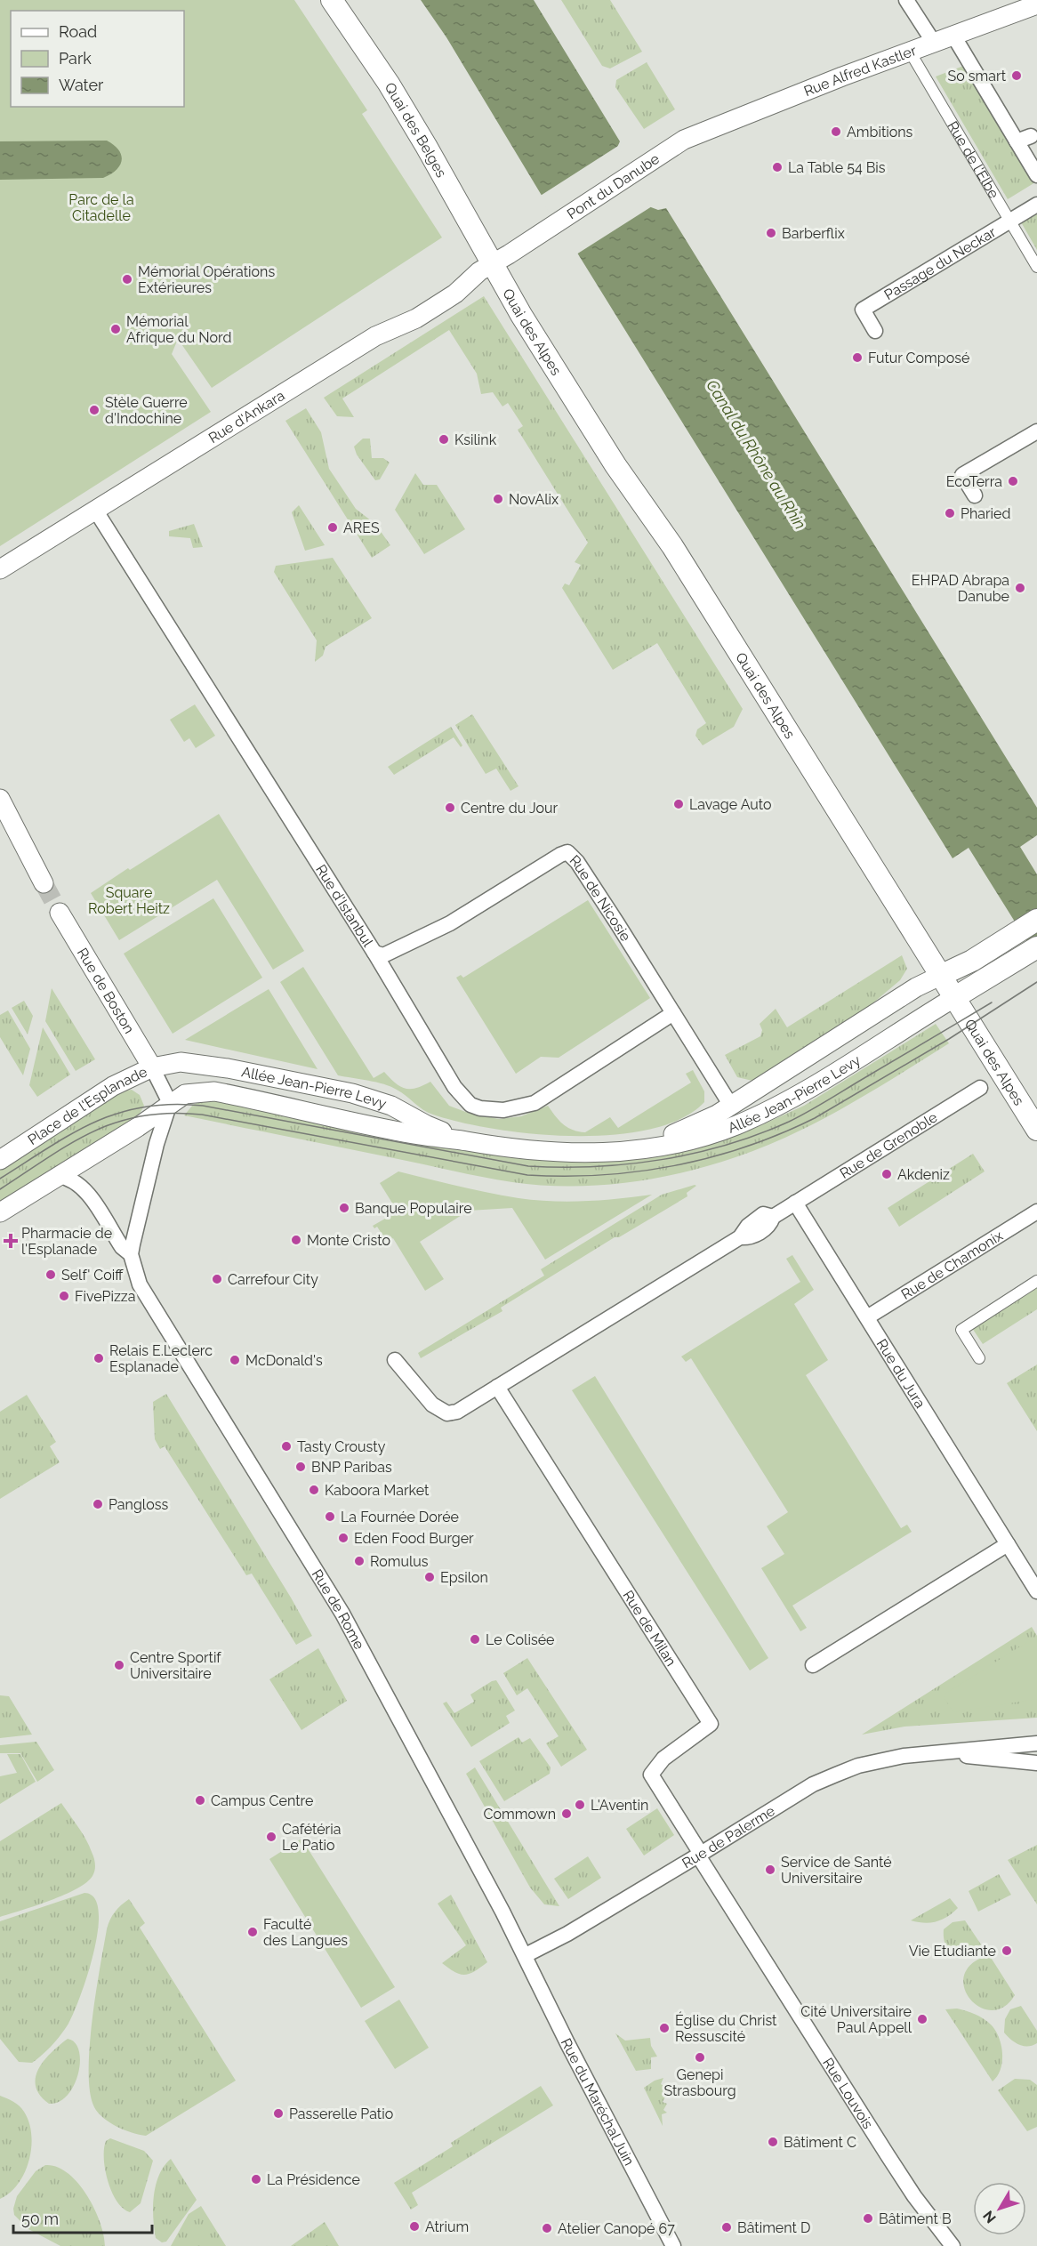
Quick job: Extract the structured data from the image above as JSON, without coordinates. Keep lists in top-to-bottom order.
{
  "streets": {
    "main road": ["Quai des Belges", "Quai des Alpes"],
    "street": [
      "Rue Alfred Kastler",
      "Rue de l'Elbe",
      "Pont du Danube",
      "Passage du Neckar",
      "Rue d'Ankara",
      "Rue de Nicosie",
      "Rue d'Istanbul",
      "Rue de Boston",
      "Allée Jean-Pierre Levy",
      "Place de l'Esplanade",
      "Rue de Grenoble",
      "Rue de Chamonix",
      "Rue du Jura",
      "Rue de Rome",
      "Rue de Milan",
      "Rue de Palerme",
      "Rue Louvois",
      "Rue du Maréchal Juin"
    ]
  },
  "crossings": [
    ["Rue Alfred Kastler", "Rue de l'Elbe"],
    ["Rue Alfred Kastler", "Pont du Danube"],
    ["Quai des Belges", "Pont du Danube"],
    ["Quai des Belges", "Quai des Alpes"],
    ["Quai des Belges", "Rue d'Ankara"],
    ["Rue de l'Elbe", "Passage du Neckar"],
    ["Pont du Danube", "Quai des Alpes"],
    ["Pont du Danube", "Rue d'Ankara"],
    ["Quai des Alpes", "Rue d'Ankara"],
    ["Quai des Alpes", "Allée Jean-Pierre Levy"],
    ["Rue d'Ankara", "Rue d'Istanbul"],
    ["Rue de Nicosie", "Rue d'Istanbul"],
    ["Rue de Nicosie", "Allée Jean-Pierre Levy"],
    ["Rue de Boston", "Allée Jean-Pierre Levy"],
    ["Rue de Boston", "Place de l'Esplanade"],
    ["Allée Jean-Pierre Levy", "Place de l'Esplanade"],
    ["Rue de Grenoble", "Rue du Jura"],
    ["Rue de Chamonix", "Rue du Jura"],
    ["Rue de Rome", "Rue de Palerme"],
    ["Rue de Rome", "Rue du Maréchal Juin"],
    ["Rue de Milan", "Rue de Palerme"],
    ["Rue de Milan", "Rue Louvois"],
    ["Rue de Palerme", "Rue Louvois"],
    ["Rue de Palerme", "Rue du Maréchal Juin"]
  ],
  "water": ["Canal du Rhône au Rhin"],
  "parks": ["Parc de la Citadelle", "Square Robert Heitz"],
  "places": {
    "other": [
      "So smart",
      "Ambitions",
      "La Table 54 Bis",
      "Barberflix",
      "Mémorial Opérations Extérieures",
      "Mémorial Afrique du Nord",
      "Futur Composé",
      "Stèle Guerre d'Indochine",
      "Ksilink",
      "EcoTerra",
      "NovAlix",
      "Pharied",
      "ARES",
      "EHPAD Abrapa Danube",
      "Lavage Auto",
      "Centre du Jour",
      "Akdeniz",
      "Banque Populaire",
      "Monte Cristo",
      "Self' Coiff",
      "Carrefour City",
      "FivePizza",
      "Relais E.Leclerc Esplanade",
      "McDonald's",
      "Tasty Crousty",
      "BNP Paribas",
      "Kaboora Market",
      "Pangloss",
      "La Fournée Dorée",
      "Eden Food Burger",
      "Romulus",
      "Epsilon",
      "Le Colisée",
      "Centre Sportif Universitaire",
      "Campus Centre",
      "L'Aventin",
      "Commown",
      "Cafétéria Le Patio",
      "Service de Santé Universitaire",
      "Faculté des Langues",
      "Vie Etudiante",
      "Cité Universitaire Paul Appell",
      "Église du Christ Ressuscité",
      "Genepi Strasbourg",
      "Passerelle Patio",
      "Bâtiment C",
      "La Présidence",
      "Bâtiment B",
      "Atrium",
      "Bâtiment D",
      "Atelier Canopé 67"
    ],
    "health": ["Pharmacie de l'Esplanade"]
  },
  "legend": ["Road", "Park", "Water"],
  "scale_bar": "50 m",
  "north": "bottom left"
}
